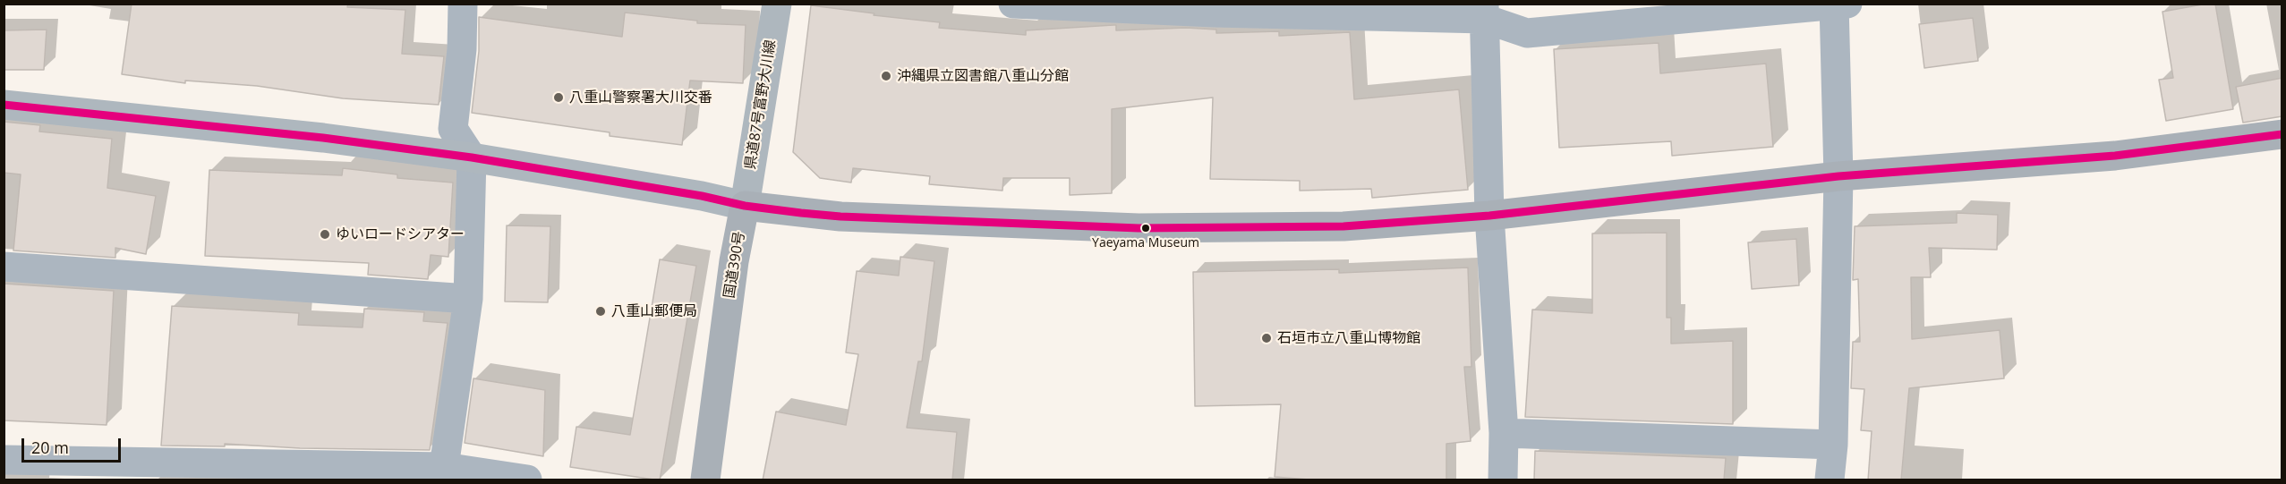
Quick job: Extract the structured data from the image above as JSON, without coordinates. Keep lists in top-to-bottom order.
{
  "streets": {
    "highway": ["国道390号"],
    "main road": ["県道87号富野大川線"]
  },
  "crossings": [
    ["県道87号富野大川線", "国道390号"]
  ],
  "places": [
    "沖縄県立図書館八重山分館",
    "八重山警察署大川交番",
    "Yaeyama Museum",
    "ゆいロードシアター",
    "八重山郵便局",
    "石垣市立八重山博物館"
  ],
  "scale_bar": "20 m"
}
